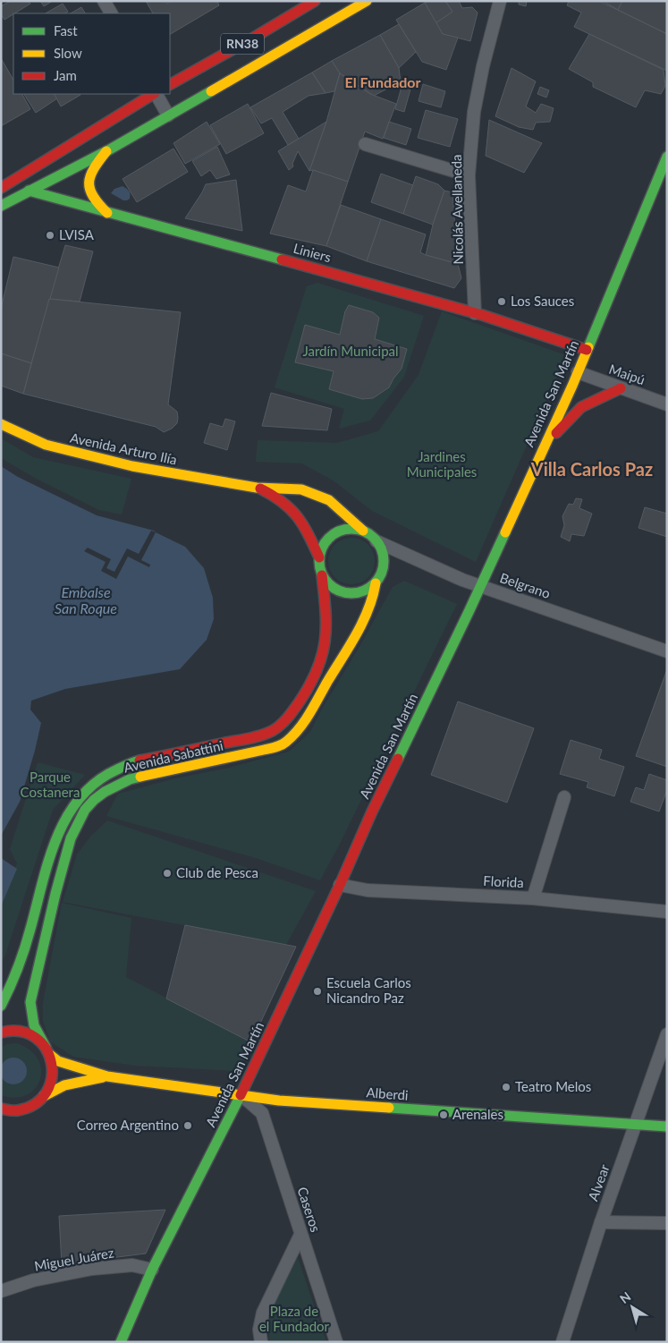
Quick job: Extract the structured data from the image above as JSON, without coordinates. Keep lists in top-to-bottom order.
{
  "streets": {
    "main road": [
      "RN38",
      "Liniers",
      "Avenida San Martín",
      "Avenida Arturo Ilía",
      "Avenida Sabattini",
      "Alberdi"
    ],
    "street": [
      "Nicolás Avellaneda",
      "Maipú",
      "Belgrano",
      "Florida",
      "Alvear",
      "Caseros",
      "Miguel Juárez"
    ]
  },
  "crossings": [
    ["RN38", "Liniers"],
    ["Nicolás Avellaneda", "Liniers"],
    ["Liniers", "Avenida San Martín"],
    ["Maipú", "Avenida San Martín"],
    ["Avenida San Martín", "Belgrano"],
    ["Avenida San Martín", "Florida"],
    ["Avenida San Martín", "Alberdi"],
    ["Avenida San Martín", "Caseros"],
    ["Avenida San Martín", "Miguel Juárez"],
    ["Belgrano", "Avenida Sabattini"],
    ["Avenida Sabattini", "Alberdi"],
    ["Alberdi", "Alvear"],
    ["Alberdi", "Caseros"]
  ],
  "districts": ["El Fundador", "Villa Carlos Paz"],
  "water": ["Embalse San Roque"],
  "parks": [
    "Jardín Municipal",
    "Jardines Municipales",
    "Parque Costanera",
    "Plaza de el Fundador"
  ],
  "places": [
    "LVISA",
    "Los Sauces",
    "Club de Pesca",
    "Escuela Carlos Nicandro Paz",
    "Teatro Melos",
    "Arenales",
    "Correo Argentino"
  ],
  "legend": ["Fast", "Slow", "Jam"],
  "north": "top left"
}
